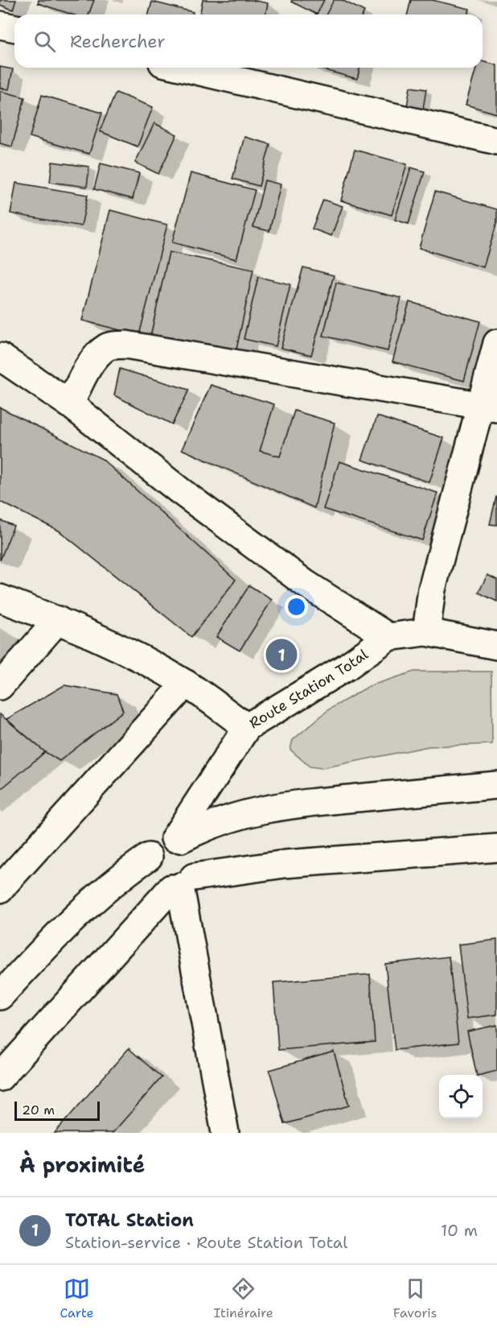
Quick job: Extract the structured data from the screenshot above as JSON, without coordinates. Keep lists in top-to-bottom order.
{
  "streets": {
    "street": ["Route Station Total"]
  },
  "scale_bar": "20 m",
  "page": {
    "search": "Rechercher",
    "pins": "1",
    "scale": "20 m",
    "heading": "À proximité",
    "list": [
      {
        "mark": "1",
        "name": "TOTAL Station",
        "note": "Station-service · Route Station Total",
        "value": "10 m"
      }
    ],
    "nav": ["Carte", "Itinéraire", "Favoris"]
  }
}
